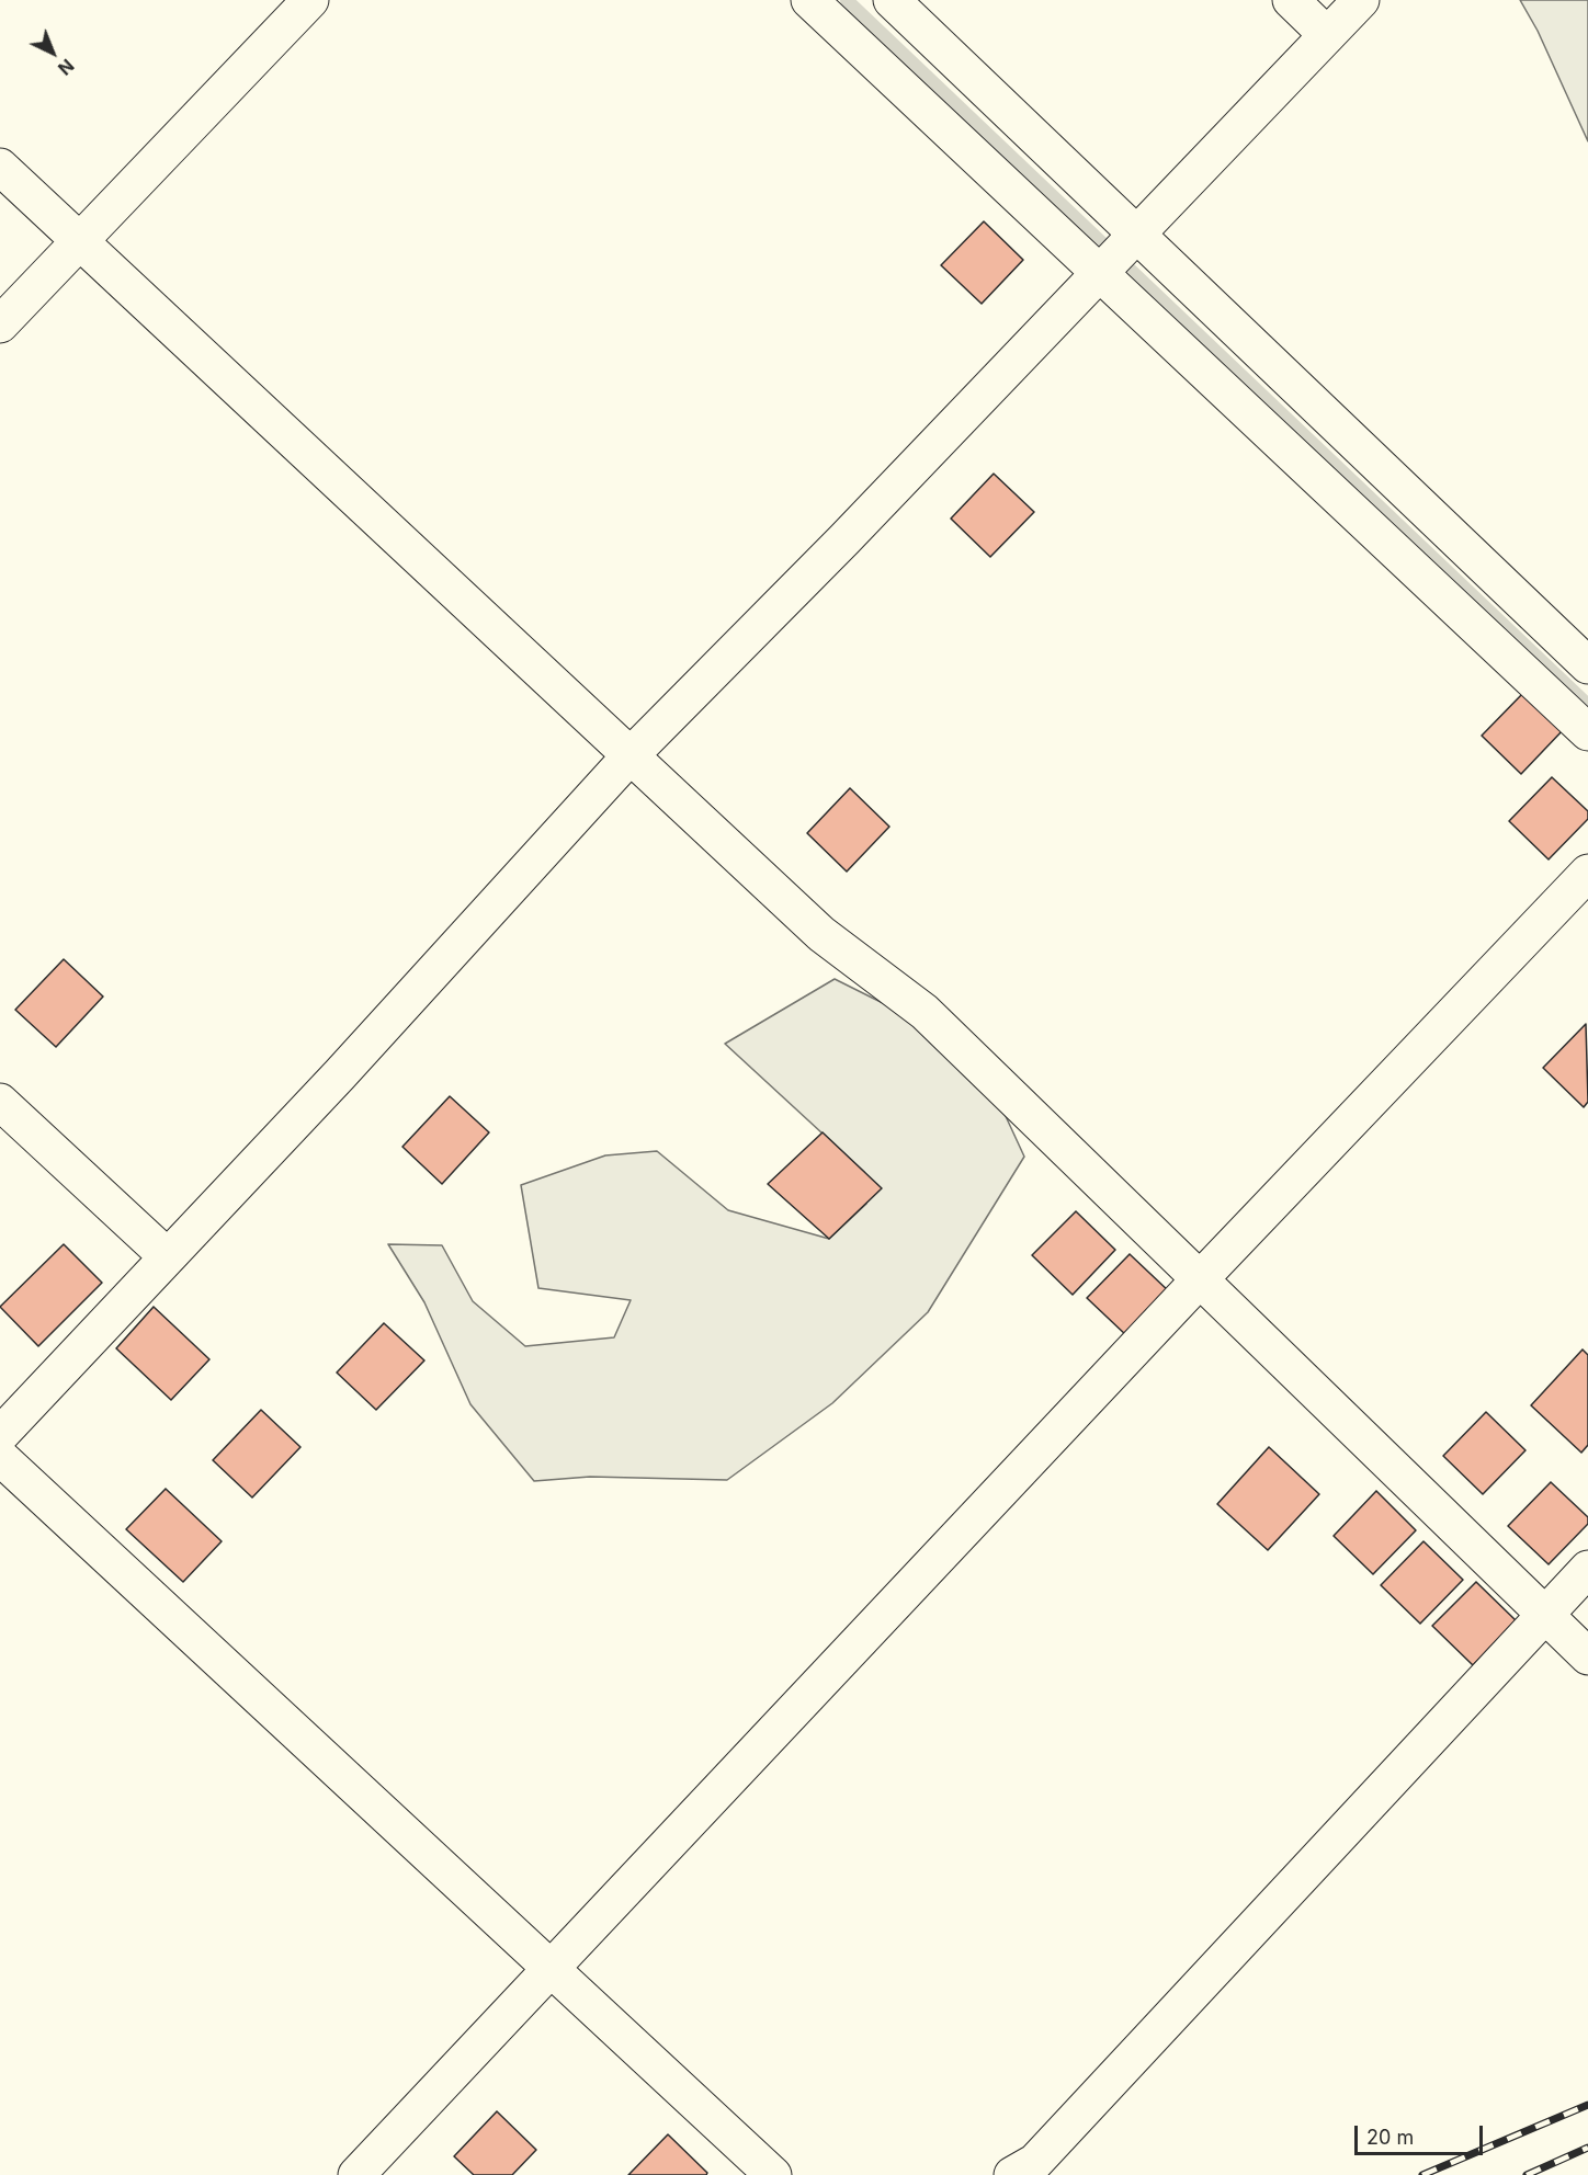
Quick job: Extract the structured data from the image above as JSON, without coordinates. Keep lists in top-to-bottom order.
{
  "scale_bar": "20 m",
  "north": "bottom right"
}
